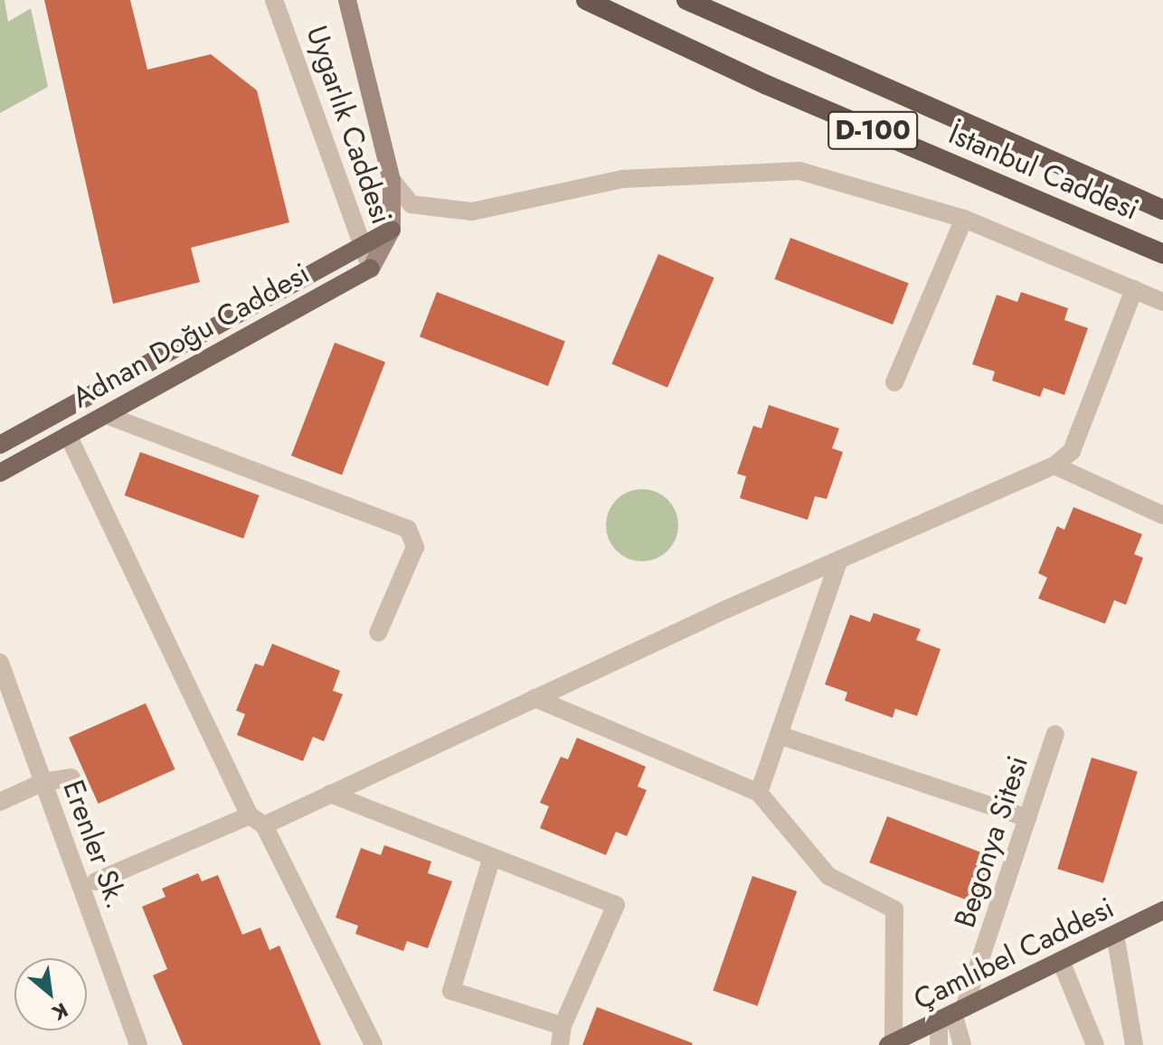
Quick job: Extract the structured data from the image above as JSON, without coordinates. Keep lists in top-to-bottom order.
{
  "streets": {
    "highway": ["D-100", "İstanbul Caddesi"],
    "main road": ["Adnan Doğu Caddesi", "Çamlıbel Caddesi"],
    "street": ["Uygarlık Caddesi", "Begonya Sitesi", "Erenler Sk."]
  },
  "crossings": [
    ["Uygarlık Caddesi", "Adnan Doğu Caddesi"],
    ["Begonya Sitesi", "Çamlıbel Caddesi"]
  ],
  "north": "bottom right"
}
